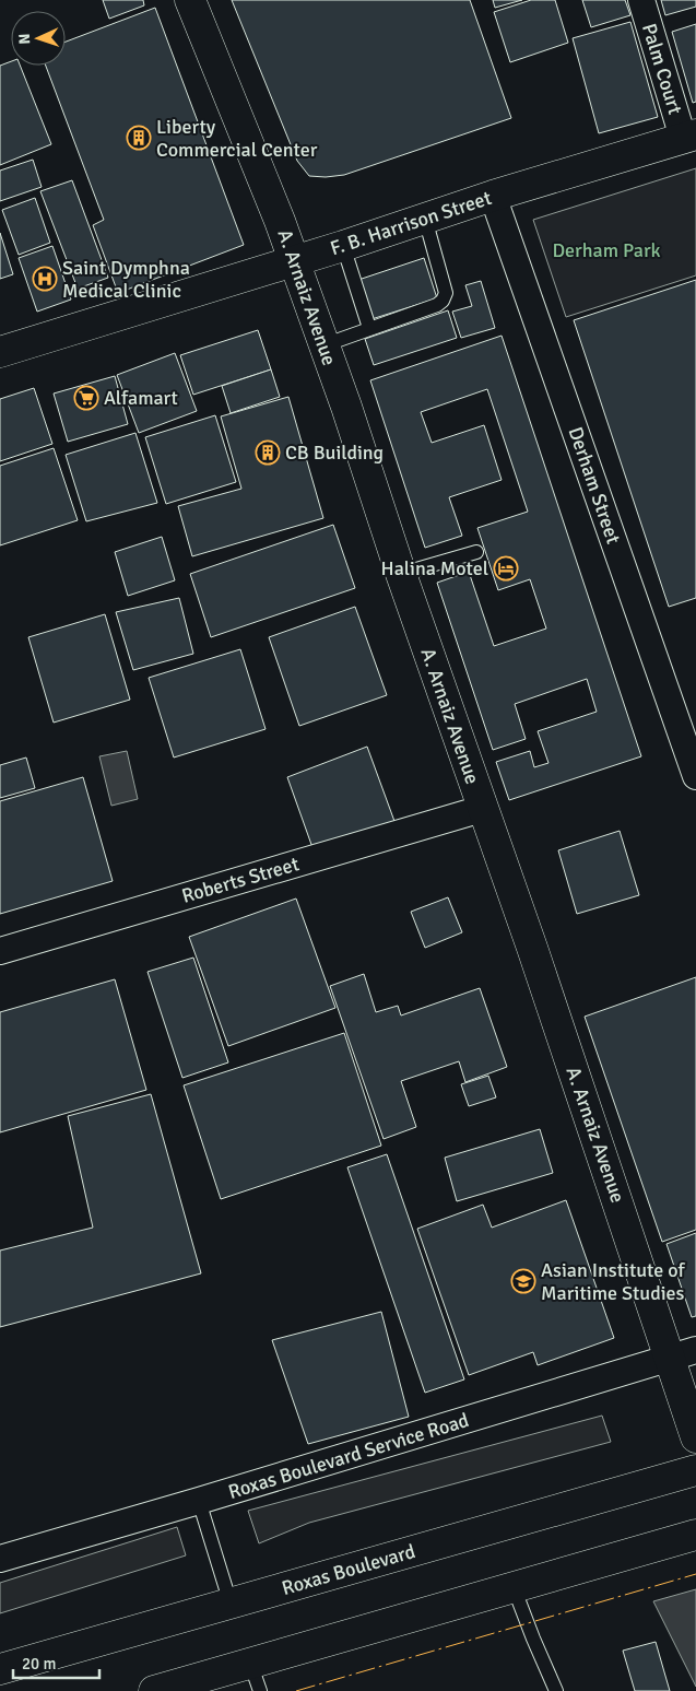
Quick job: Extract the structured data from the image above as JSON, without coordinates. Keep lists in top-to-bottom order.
{
  "streets": {
    "main road": ["F. B. Harrison Street", "A. Arnaiz Avenue", "Roxas Boulevard"],
    "street": [
      "Palm Court",
      "Derham Street",
      "Roberts Street",
      "Roxas Boulevard Service Road"
    ]
  },
  "crossings": [
    ["Palm Court", "F. B. Harrison Street"],
    ["F. B. Harrison Street", "A. Arnaiz Avenue"],
    ["F. B. Harrison Street", "Derham Street"],
    ["A. Arnaiz Avenue", "Roberts Street"],
    ["A. Arnaiz Avenue", "Roxas Boulevard Service Road"]
  ],
  "parks": ["Derham Park"],
  "places": {
    "building": ["Liberty Commercial Center", "CB Building"],
    "hospital": ["Saint Dymphna Medical Clinic"],
    "supermarket": ["Alfamart"],
    "hotel": ["Halina Motel"],
    "school or university": ["Asian Institute of Maritime Studies"]
  },
  "scale_bar": "20 m",
  "north": "left"
}
